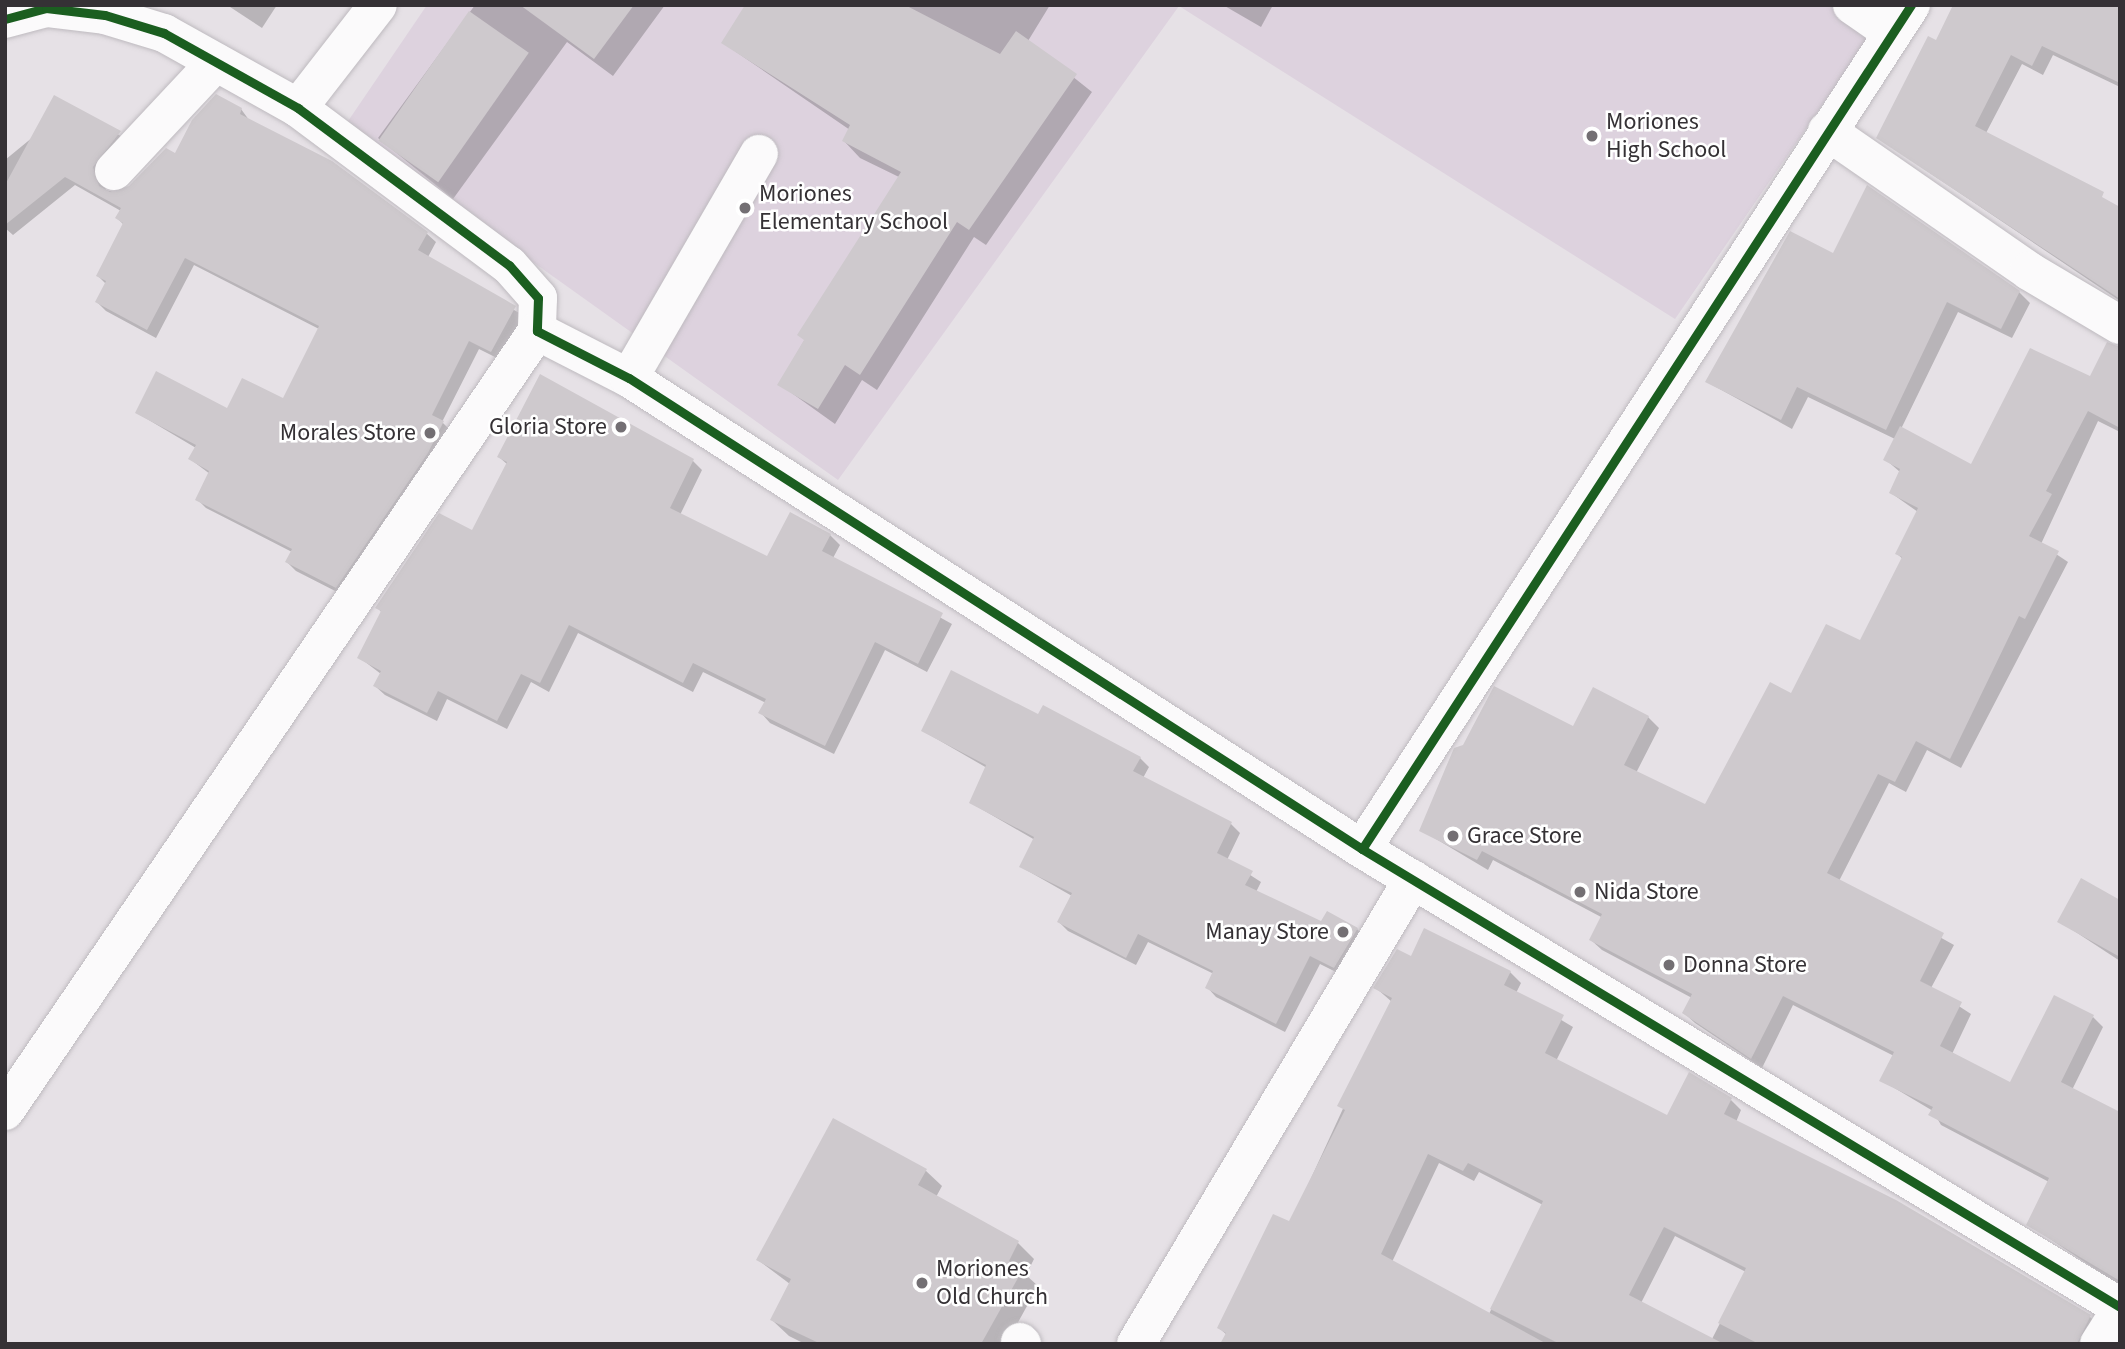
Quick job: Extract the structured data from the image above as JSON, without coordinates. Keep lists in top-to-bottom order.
{
  "places": [
    "Moriones High School",
    "Moriones Elementary School",
    "Gloria Store",
    "Morales Store",
    "Grace Store",
    "Nida Store",
    "Manay Store",
    "Donna Store",
    "Moriones Old Church"
  ]
}
